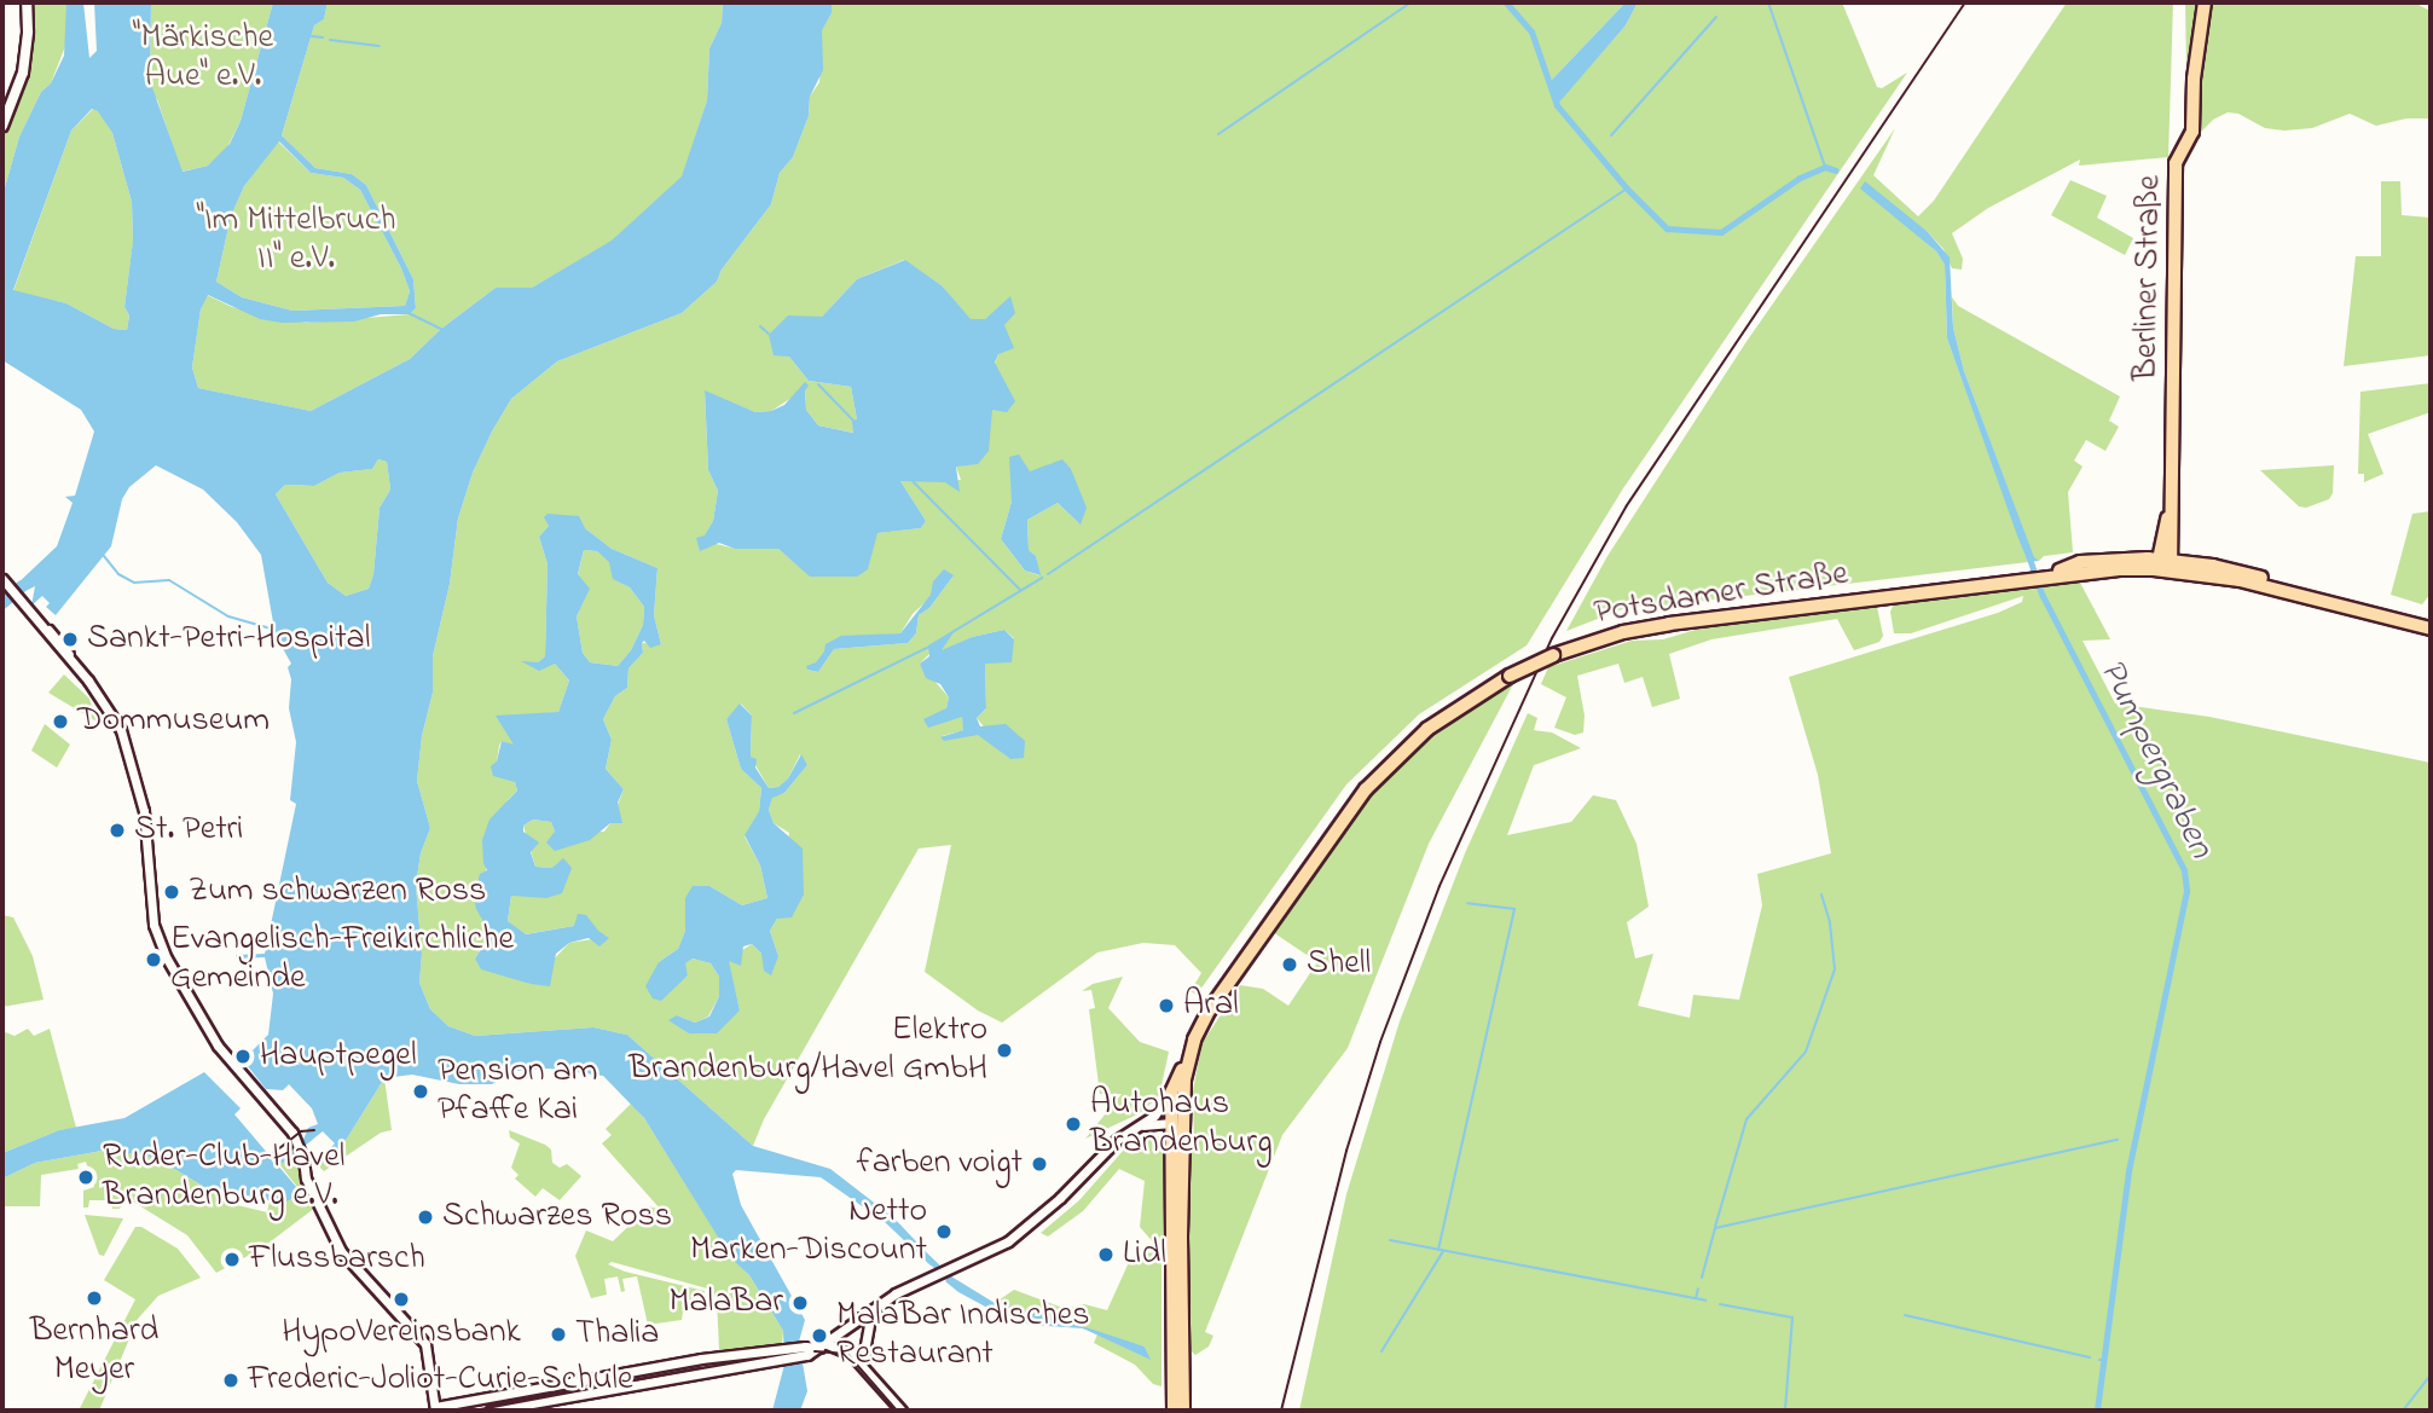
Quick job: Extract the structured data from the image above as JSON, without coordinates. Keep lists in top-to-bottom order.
{
  "streets": {
    "main road": ["Berliner Straße", "Potsdamer Straße"]
  },
  "crossings": [
    ["Berliner Straße", "Potsdamer Straße"]
  ],
  "water": ["Pumpergraben"],
  "parks": ["\"Märkische Aue\" e.V.", "\"Im Mittelbruch II\" e.V."],
  "places": [
    "Sankt-Petri-Hospital",
    "Dommuseum",
    "St. Petri",
    "Zum schwarzen Ross",
    "Evangelisch-Freikirchliche Gemeinde",
    "Shell",
    "Aral",
    "Elektro Brandenburg/Havel GmbH",
    "Hauptpegel",
    "Pension am Pfaffe Kai",
    "Autohaus Brandenburg",
    "farben voigt",
    "Ruder-Club-Havel Brandenburg e.V.",
    "Schwarzes Ross",
    "Netto Marken-Discount",
    "Lidl",
    "Flussbarsch",
    "Bernhard Meyer",
    "HypoVereinsbank",
    "MalaBar",
    "Thalia",
    "MalaBar Indisches Restaurant",
    "Frederic-Joliot-Curie-Schule"
  ]
}
